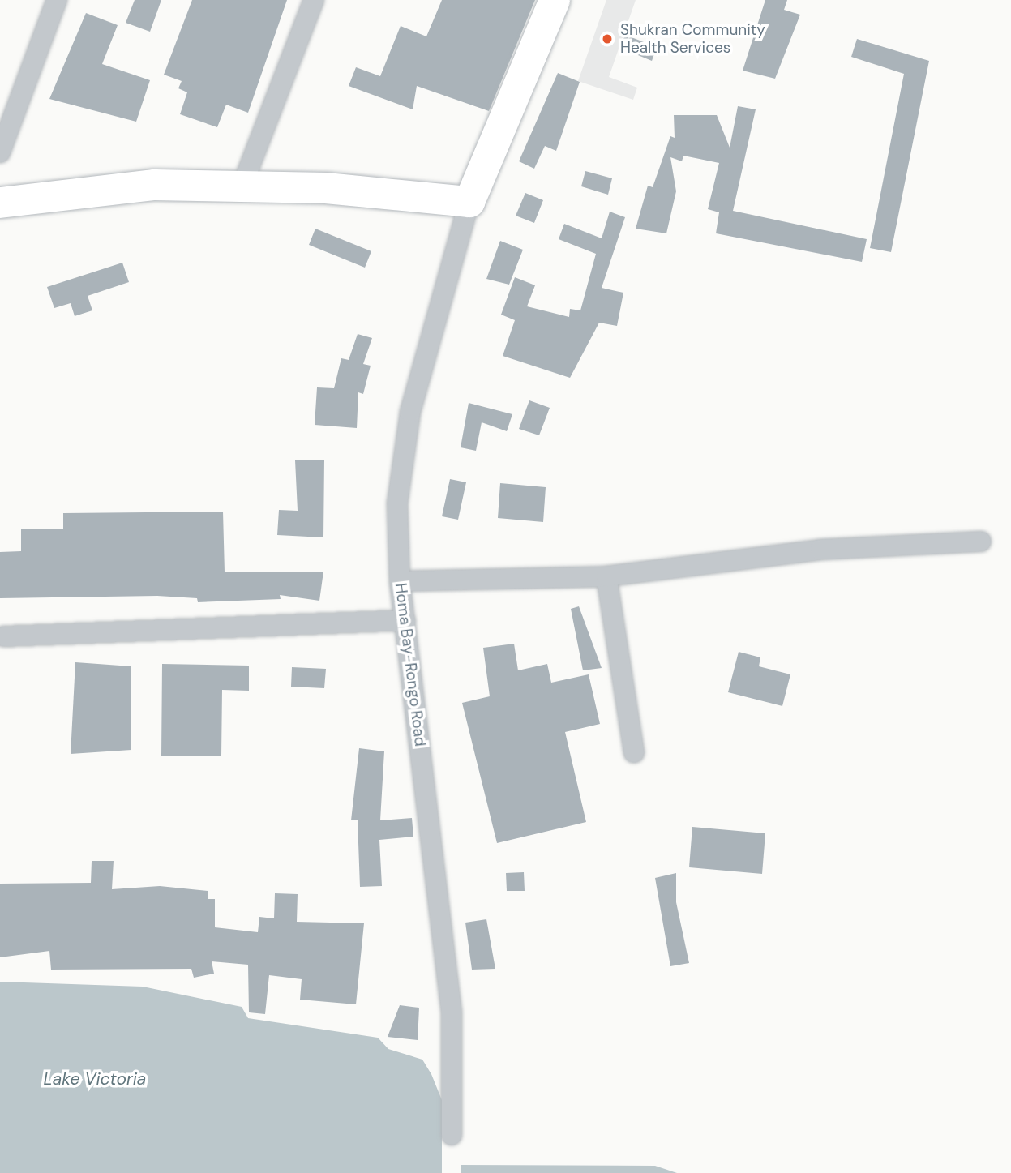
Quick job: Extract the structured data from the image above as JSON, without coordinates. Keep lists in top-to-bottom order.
{
  "streets": {
    "street": ["Homa Bay-Rongo Road"]
  },
  "water": ["Lake Victoria"],
  "places": ["Shukran Community Health Services"]
}
